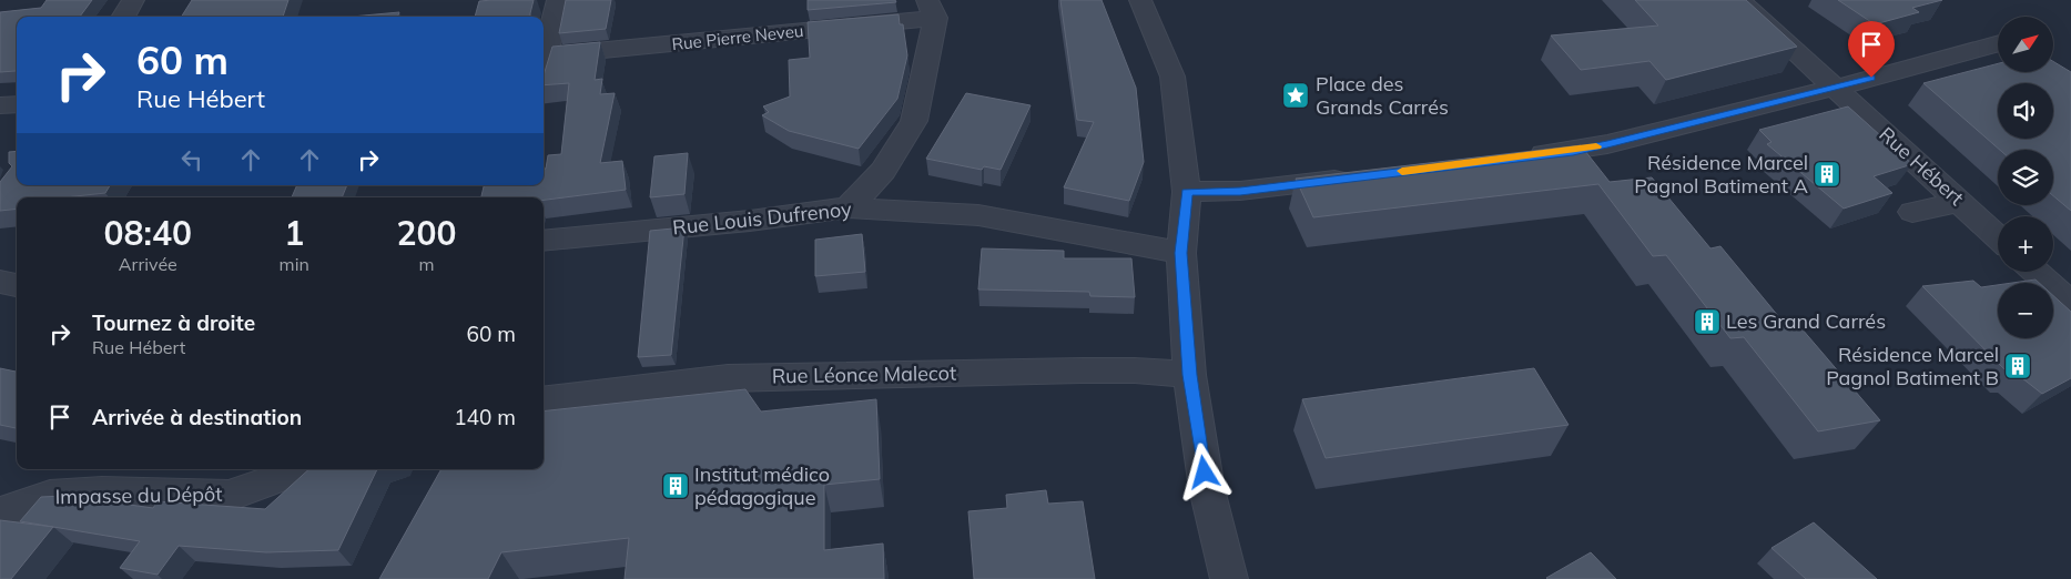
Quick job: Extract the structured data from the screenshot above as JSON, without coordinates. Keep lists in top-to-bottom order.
{
  "streets": {
    "street": [
      "Rue Pierre Neveu",
      "Rue Hébert",
      "Rue Louis Dufrenoy",
      "Rue Léonce Malecot",
      "Impasse du Dépôt"
    ]
  },
  "places": {
    "place": ["Place des Grands Carrés"],
    "building": [
      "Résidence Marcel Pagnol Batiment A",
      "Les Grand Carrés",
      "Résidence Marcel Pagnol Batiment B",
      "Institut médico pédagogique"
    ]
  },
  "north": "top right",
  "page": {
    "map_buttons": ["+", "−"],
    "turn": ["60 m", "Rue Hébert"],
    "eta": [
      "08:40",
      "Arrivée",
      "1",
      "min",
      "200",
      "m"
    ],
    "list": [
      {
        "name": "Tournez à droite",
        "note": "Rue Hébert",
        "value": "60 m"
      },
      {
        "name": "Arrivée à destination",
        "value": "140 m"
      }
    ]
  }
}
